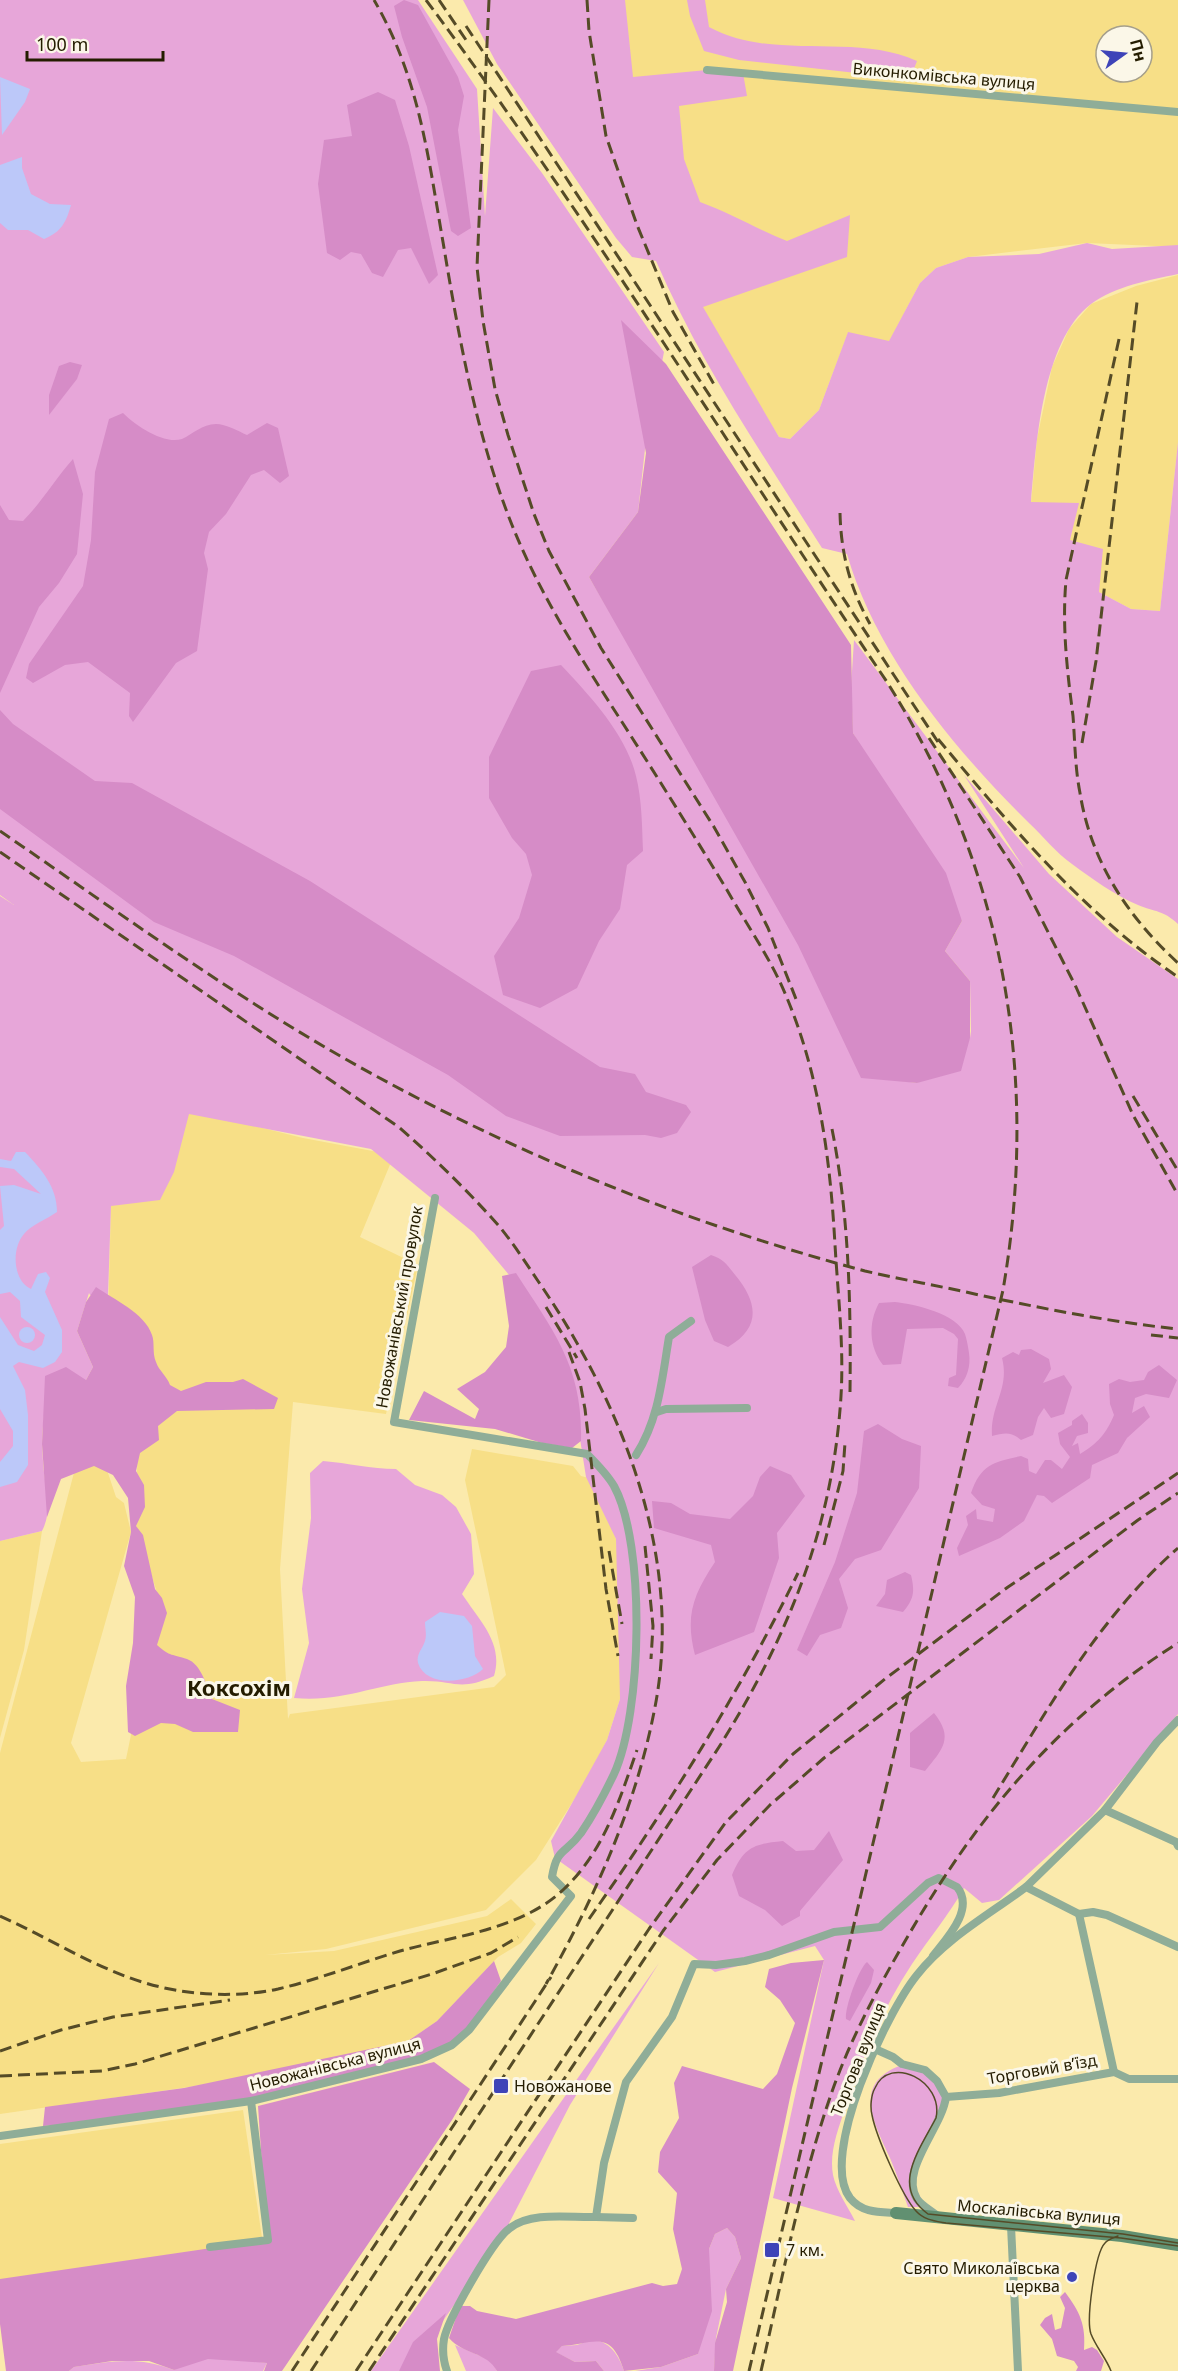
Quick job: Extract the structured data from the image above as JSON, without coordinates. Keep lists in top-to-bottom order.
{
  "streets": {
    "street": [
      "Виконкомівська вулиця",
      "Новожанівський провулок",
      "Торгова вулиця",
      "Новожанівська вулиця",
      "Торговий в’їзд",
      "Москалівська вулиця"
    ]
  },
  "crossings": [
    ["Новожанівський провулок", "Новожанівська вулиця"],
    ["Торгова вулиця", "Москалівська вулиця"]
  ],
  "districts": ["Коксохім"],
  "places": {
    "transit": ["Новожанове", "7 км."],
    "other": ["Свято Миколаївська церква"]
  },
  "scale_bar": "100 m",
  "north": "right"
}
